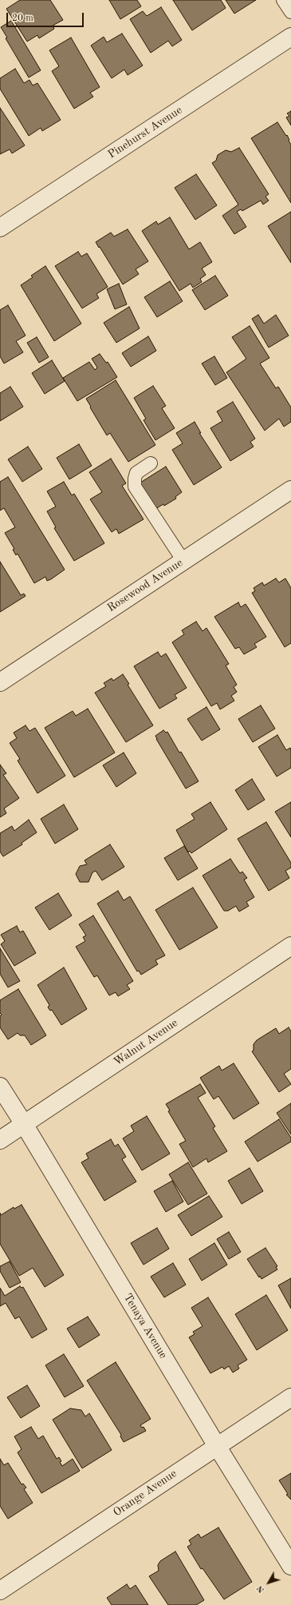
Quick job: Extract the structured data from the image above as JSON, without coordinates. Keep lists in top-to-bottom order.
{
  "streets": {
    "street": [
      "Pinehurst Avenue",
      "Rosewood Avenue",
      "Walnut Avenue",
      "Tenaya Avenue",
      "Orange Avenue"
    ]
  },
  "crossings": [
    ["Walnut Avenue", "Tenaya Avenue"],
    ["Tenaya Avenue", "Orange Avenue"]
  ],
  "scale_bar": "20 m",
  "north": "bottom left"
}
